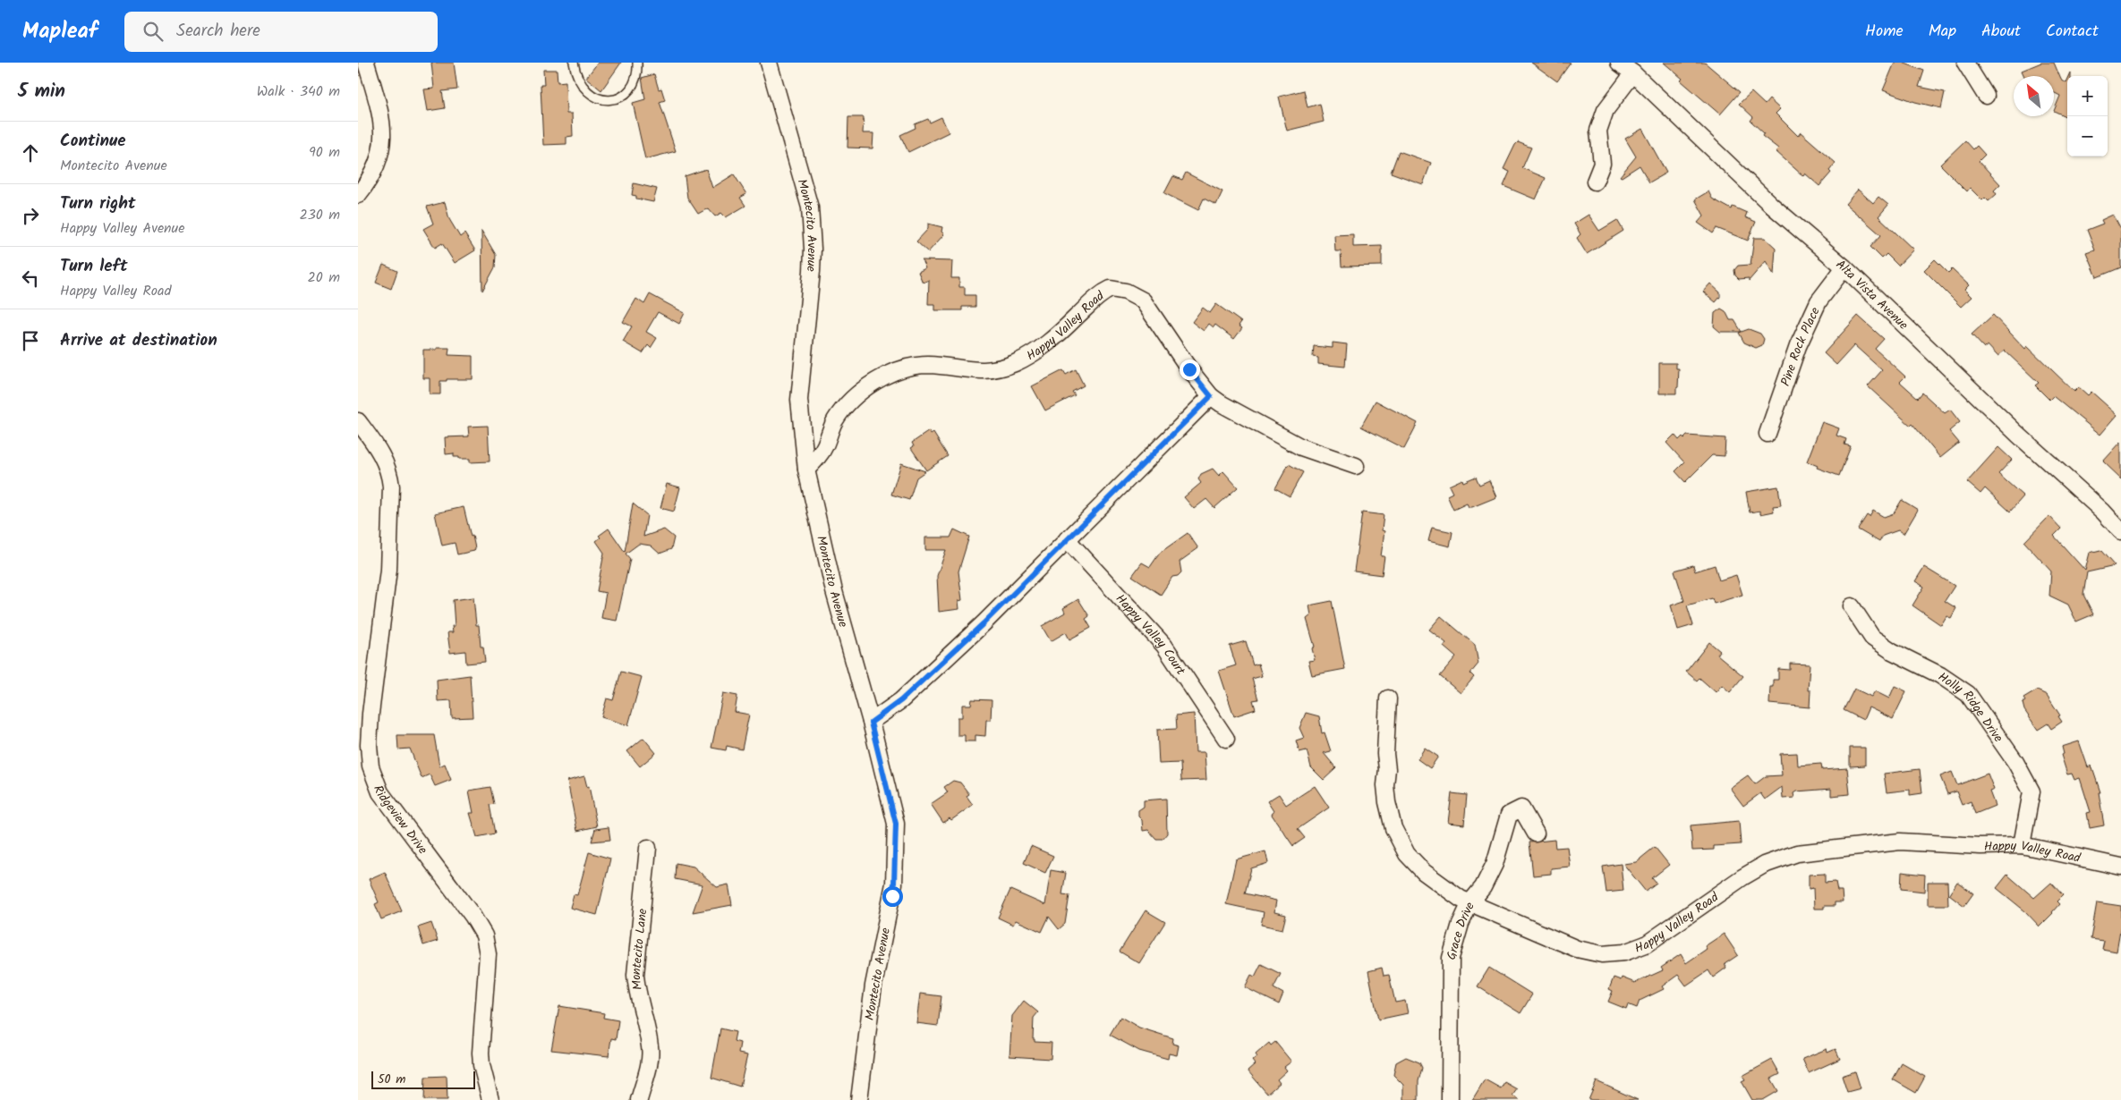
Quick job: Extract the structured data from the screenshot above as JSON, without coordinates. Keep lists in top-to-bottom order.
{
  "streets": {
    "street": [
      "Montecito Avenue",
      "Alta Vista Avenue",
      "Happy Valley Road",
      "Pine Rock Place",
      "Happy Valley Court",
      "Holly Ridge Drive",
      "Ridgeview Drive",
      "Grace Drive",
      "Montecito Lane"
    ]
  },
  "crossings": [
    ["Montecito Avenue", "Happy Valley Road"],
    ["Alta Vista Avenue", "Pine Rock Place"],
    ["Happy Valley Road", "Holly Ridge Drive"],
    ["Happy Valley Road", "Grace Drive"]
  ],
  "scale_bar": "50 m",
  "north": "top left",
  "page": {
    "header": "Mapleaf",
    "search": "Search here",
    "nav": [
      "Home",
      "Map",
      "About",
      "Contact"
    ],
    "heading": ["5 min", "Walk · 340 m"],
    "map_buttons": ["+", "−"],
    "list": [
      ["Continue", "Montecito Avenue", "90 m"],
      ["Turn right", "Happy Valley Avenue", "230 m"],
      ["Turn left", "Happy Valley Road", "20 m"],
      "Arrive at destination"
    ],
    "scale": "50 m"
  }
}
